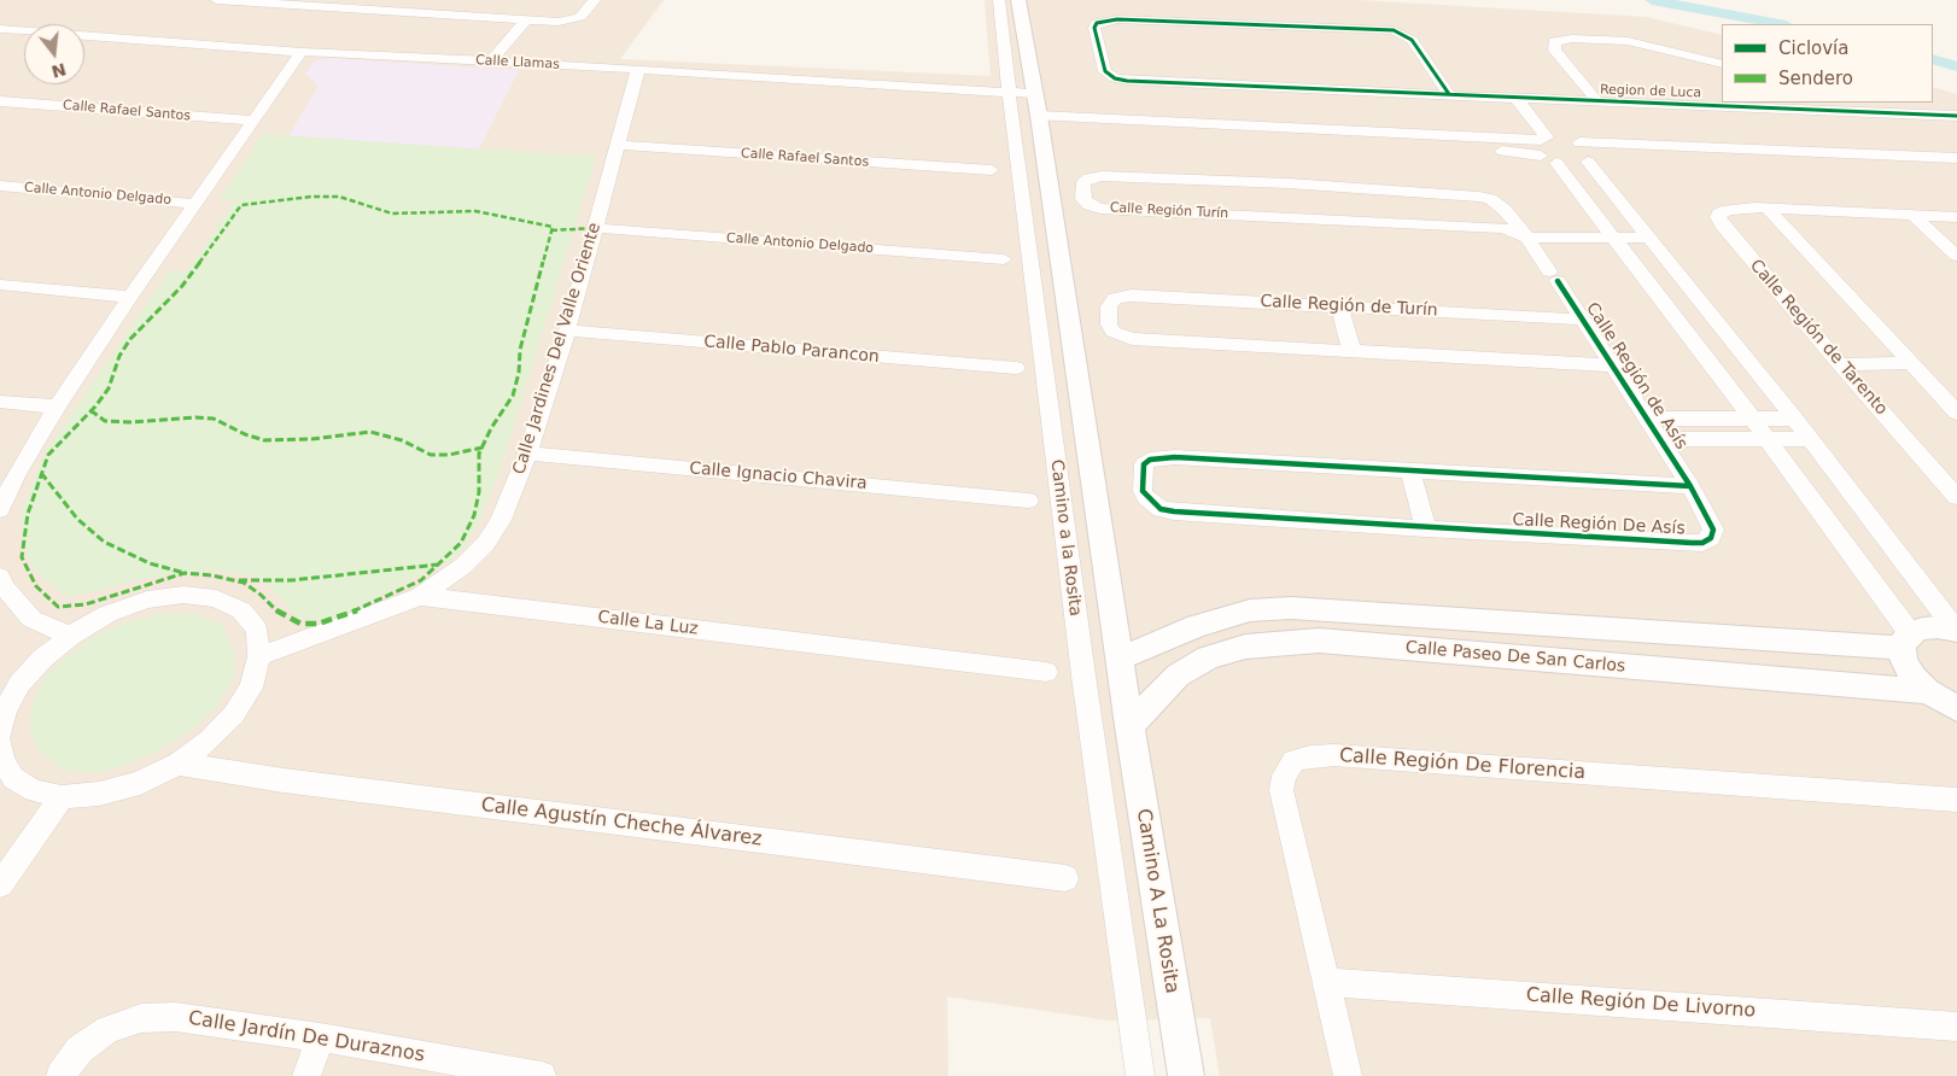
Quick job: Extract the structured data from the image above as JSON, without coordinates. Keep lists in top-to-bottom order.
{
  "streets": {
    "street": [
      "Calle Llamas",
      "Region de Luca",
      "Calle Rafael Santos",
      "Calle Antonio Delgado",
      "Calle Región Turín",
      "Calle Región de Turín",
      "Calle Región de Tarento",
      "Calle Jardines Del Valle Oriente",
      "Calle Pablo Parancon",
      "Calle Región de Asís",
      "Calle Ignacio Chavira",
      "Calle Región De Asís",
      "Camino a la Rosita",
      "Calle La Luz",
      "Calle Paseo De San Carlos",
      "Calle Región De Florencia",
      "Calle Agustín Cheche Álvarez",
      "Camino A La Rosita",
      "Calle Región De Livorno",
      "Calle Jardín De Duraznos"
    ]
  },
  "crossings": [
    ["Calle Llamas", "Calle Jardines Del Valle Oriente"],
    ["Calle Llamas", "Camino a la Rosita"],
    ["Calle Rafael Santos", "Calle Jardines Del Valle Oriente"],
    ["Calle Antonio Delgado", "Calle Jardines Del Valle Oriente"],
    ["Calle Región Turín", "Calle Región de Asís"],
    ["Calle Región de Turín", "Calle Región de Asís"],
    ["Calle Jardines Del Valle Oriente", "Calle Pablo Parancon"],
    ["Calle Jardines Del Valle Oriente", "Calle Ignacio Chavira"],
    ["Calle Jardines Del Valle Oriente", "Calle La Luz"],
    ["Calle Región de Asís", "Calle Región De Asís"],
    ["Camino a la Rosita", "Calle Paseo De San Carlos"],
    ["Camino a la Rosita", "Camino A La Rosita"],
    ["Calle Paseo De San Carlos", "Camino A La Rosita"],
    ["Calle Región De Florencia", "Calle Región De Livorno"]
  ],
  "legend": ["Ciclovía", "Sendero"],
  "north": "bottom"
}
